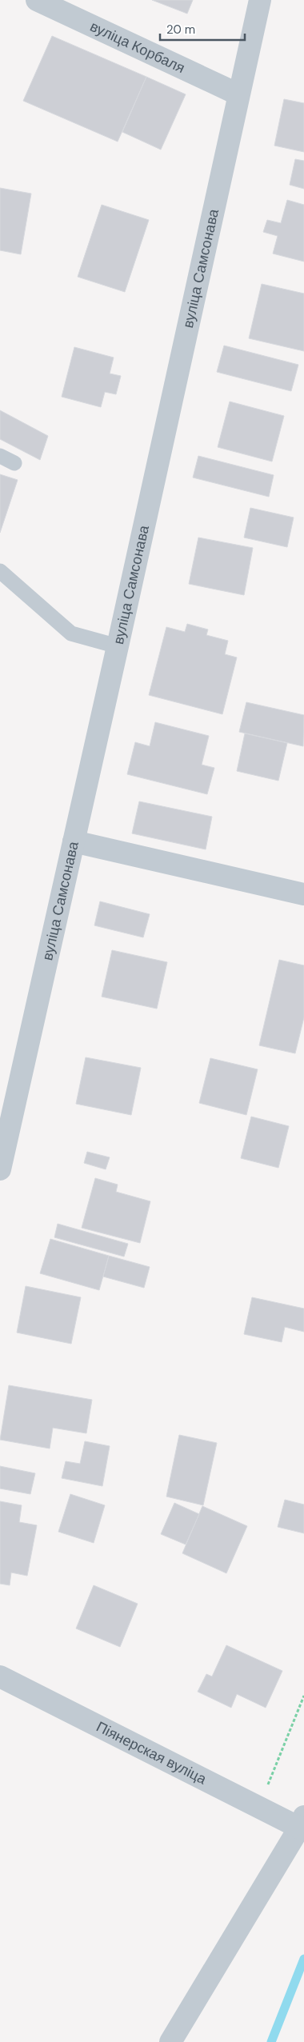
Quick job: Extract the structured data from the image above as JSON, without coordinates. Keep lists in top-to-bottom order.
{
  "streets": {
    "street": ["вуліца Корбаля", "вуліца Самсонава", "Піянерская вуліца"]
  },
  "crossings": [
    ["вуліца Корбаля", "вуліца Самсонава"]
  ],
  "scale_bar": "20 m"
}
